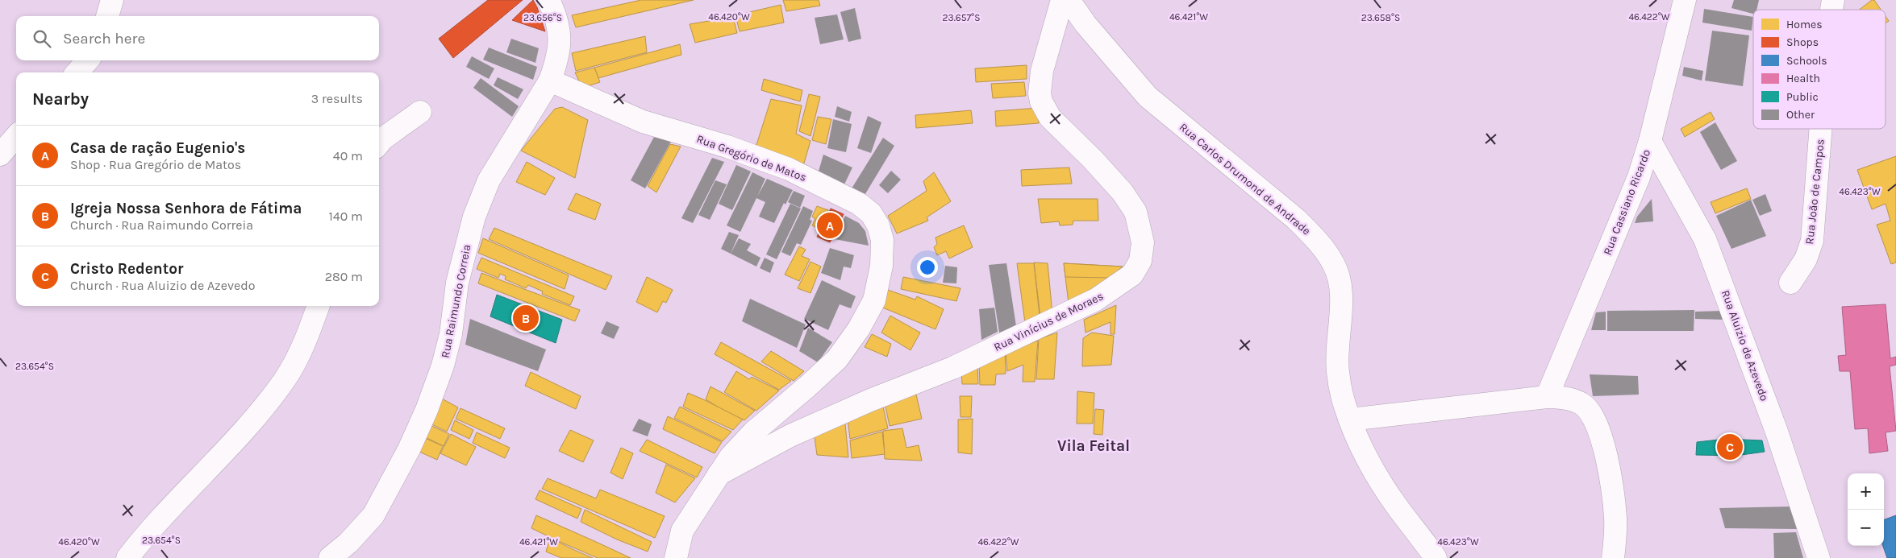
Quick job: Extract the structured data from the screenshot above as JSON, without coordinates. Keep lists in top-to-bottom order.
{
  "streets": {
    "street": [
      "Rua Gregório de Matos",
      "Rua Carlos Drumond de Andrade",
      "Rua João de Campos",
      "Rua Cassiano Ricardo",
      "Rua Raimundo Correia",
      "Rua Vinícius de Moraes",
      "Rua Aluizio de Azevedo"
    ]
  },
  "crossings": [
    ["Rua Gregório de Matos", "Rua Raimundo Correia"],
    ["Rua Gregório de Matos", "Rua Vinícius de Moraes"],
    ["Rua Cassiano Ricardo", "Rua Aluizio de Azevedo"]
  ],
  "districts": ["Vila Feital"],
  "legend": [
    "Homes",
    "Shops",
    "Schools",
    "Health",
    "Public",
    "Other"
  ],
  "page": {
    "search": "Search here",
    "heading": ["Nearby", "3 results"],
    "list": [
      {
        "mark": "A",
        "name": "Casa de ração Eugenio's",
        "note": "Shop · Rua Gregório de Matos",
        "value": "40 m"
      },
      {
        "mark": "B",
        "name": "Igreja Nossa Senhora de Fátima",
        "note": "Church · Rua Raimundo Correia",
        "value": "140 m"
      },
      {
        "mark": "C",
        "name": "Cristo Redentor",
        "note": "Church · Rua Aluizio de Azevedo",
        "value": "280 m"
      }
    ],
    "pins": ["A", "B", "C"],
    "map_buttons": ["+", "−"]
  },
  "coordinates": [
    "46.422°W",
    "46.420°W",
    "46.421°W",
    "23.656°S",
    "23.657°S",
    "23.658°S",
    "46.423°W",
    "23.654°S"
  ]
}
